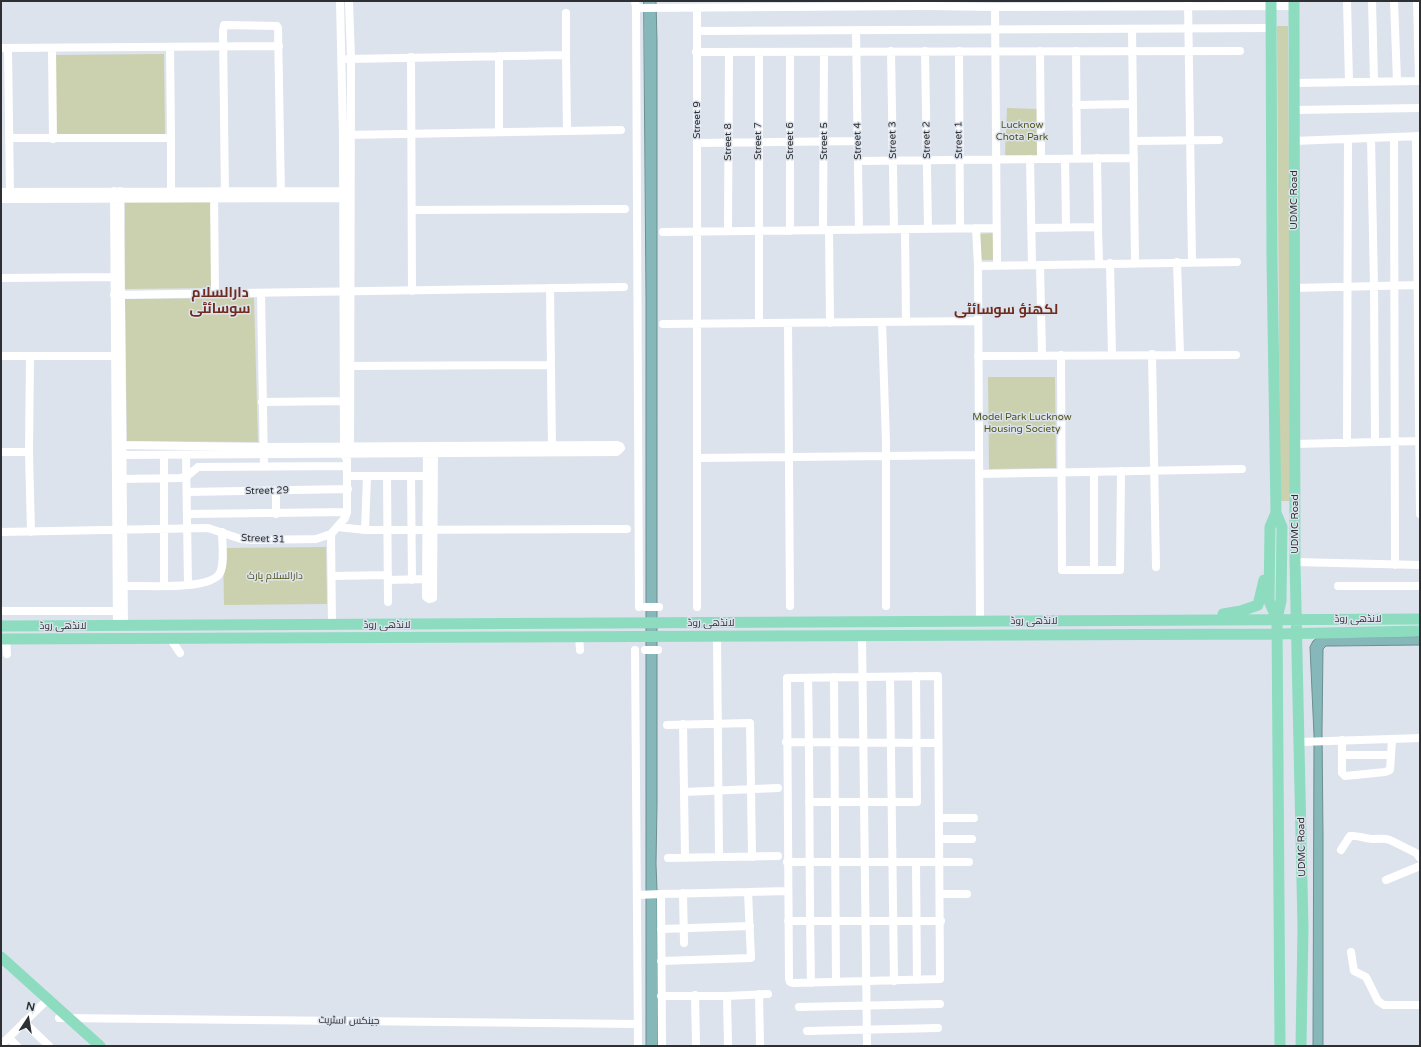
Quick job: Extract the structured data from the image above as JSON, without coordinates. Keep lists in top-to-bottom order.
{
  "streets": {
    "main road": ["UDMC Road", "لانڈھی روڈ"],
    "street": [
      "Street 9",
      "Street 3",
      "Street 2",
      "Street 1",
      "Street 7",
      "Street 6",
      "Street 5",
      "Street 4",
      "Street 8",
      "Street 29",
      "Street 31",
      "جینکس اسٹریٹ"
    ]
  },
  "crossings": [
    ["UDMC Road", "لانڈھی روڈ"]
  ],
  "districts": ["دارالسلام سوسائٹی", "لکھنؤ سوسائٹی"],
  "parks": ["Lucknow Chota Park", "Model Park Lucknow Housing Society", "دارالسلام پارک"],
  "north": "top"
}
